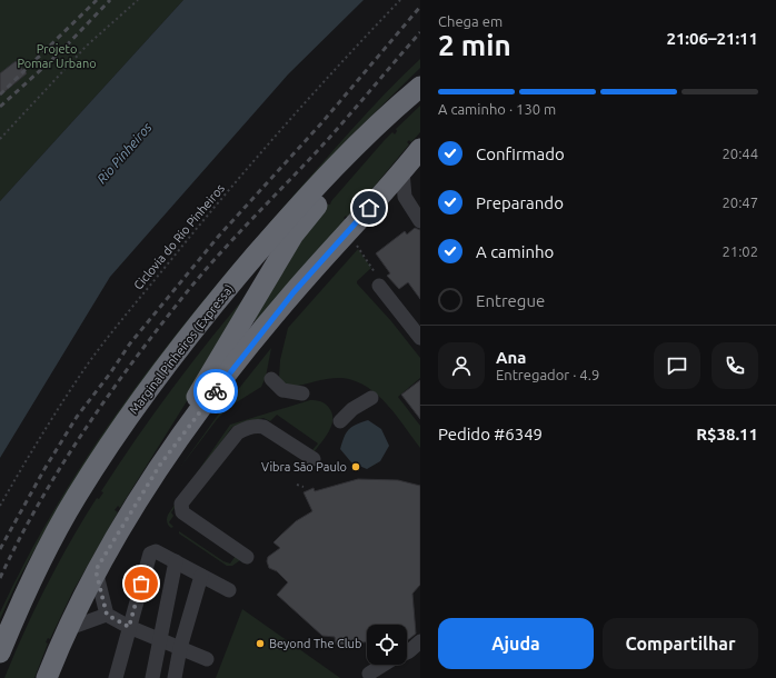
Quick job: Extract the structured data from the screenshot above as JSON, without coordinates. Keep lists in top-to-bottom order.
{
  "streets": {
    "highway": ["Marginal Pinheiros (Expressa)"],
    "path": ["Ciclovia do Rio Pinheiros"]
  },
  "water": ["Rio Pinheiros"],
  "parks": ["Projeto Pomar Urbano"],
  "places": ["Vibra São Paulo", "Beyond The Club"],
  "page": {
    "heading": ["2 min", "Chega em", "21:06–21:11"],
    "panel": [
      "Ana",
      "Entregador · 4.9",
      "Pedido #6349",
      "R$38.11"
    ],
    "bar": "A caminho · 130 m",
    "list": [
      ["Confirmado", "20:44"],
      ["Preparando", "20:47"],
      ["A caminho", "21:02"],
      "Entregue"
    ],
    "buttons": ["Ajuda", "Compartilhar"]
  }
}
